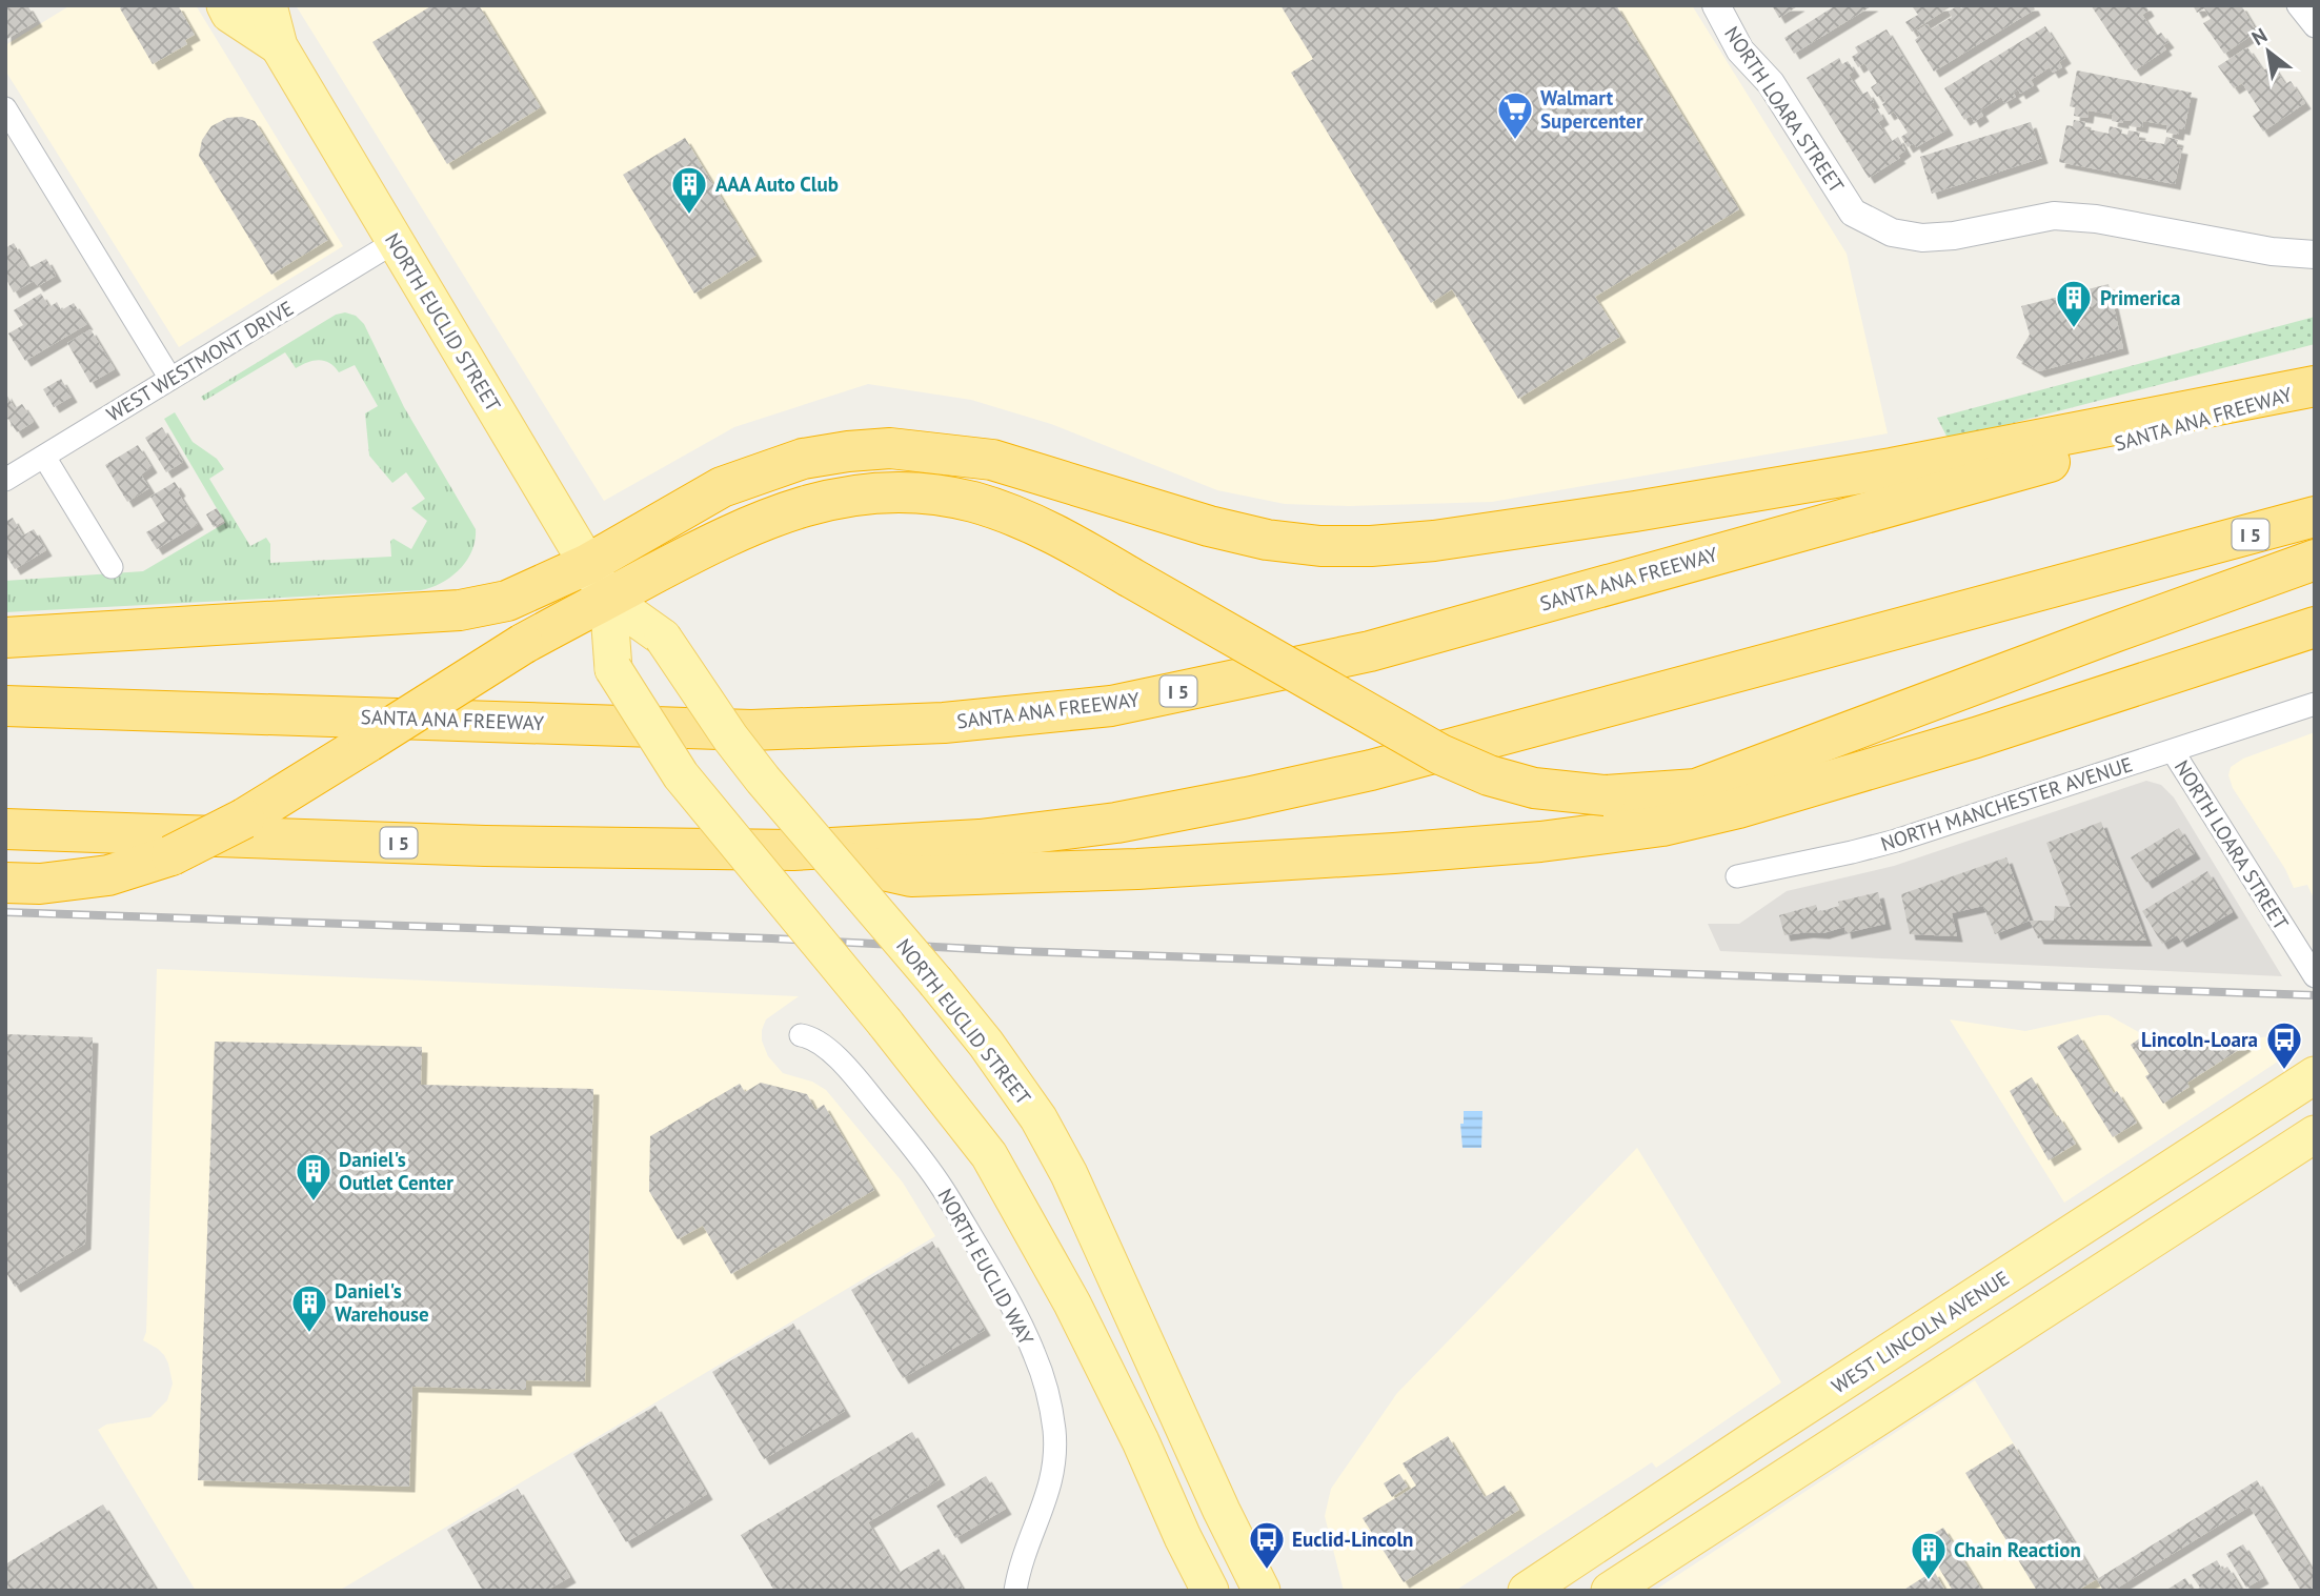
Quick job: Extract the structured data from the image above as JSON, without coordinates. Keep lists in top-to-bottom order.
{
  "streets": {
    "highway": ["SANTA ANA FREEWAY", "I 5"],
    "main road": ["NORTH EUCLID STREET", "WEST LINCOLN AVENUE"],
    "street": [
      "NORTH LOARA STREET",
      "WEST WESTMONT DRIVE",
      "NORTH MANCHESTER AVENUE",
      "NORTH EUCLID WAY"
    ]
  },
  "crossings": [
    ["NORTH LOARA STREET", "NORTH MANCHESTER AVENUE"],
    ["NORTH EUCLID STREET", "WEST WESTMONT DRIVE"]
  ],
  "places": {
    "supermarket": ["Walmart Supercenter"],
    "building": [
      "AAA Auto Club",
      "Primerica",
      "Daniel's Outlet Center",
      "Daniel's Warehouse",
      "Chain Reaction"
    ],
    "bus stop": ["Lincoln-Loara", "Euclid-Lincoln"]
  },
  "north": "top left"
}
